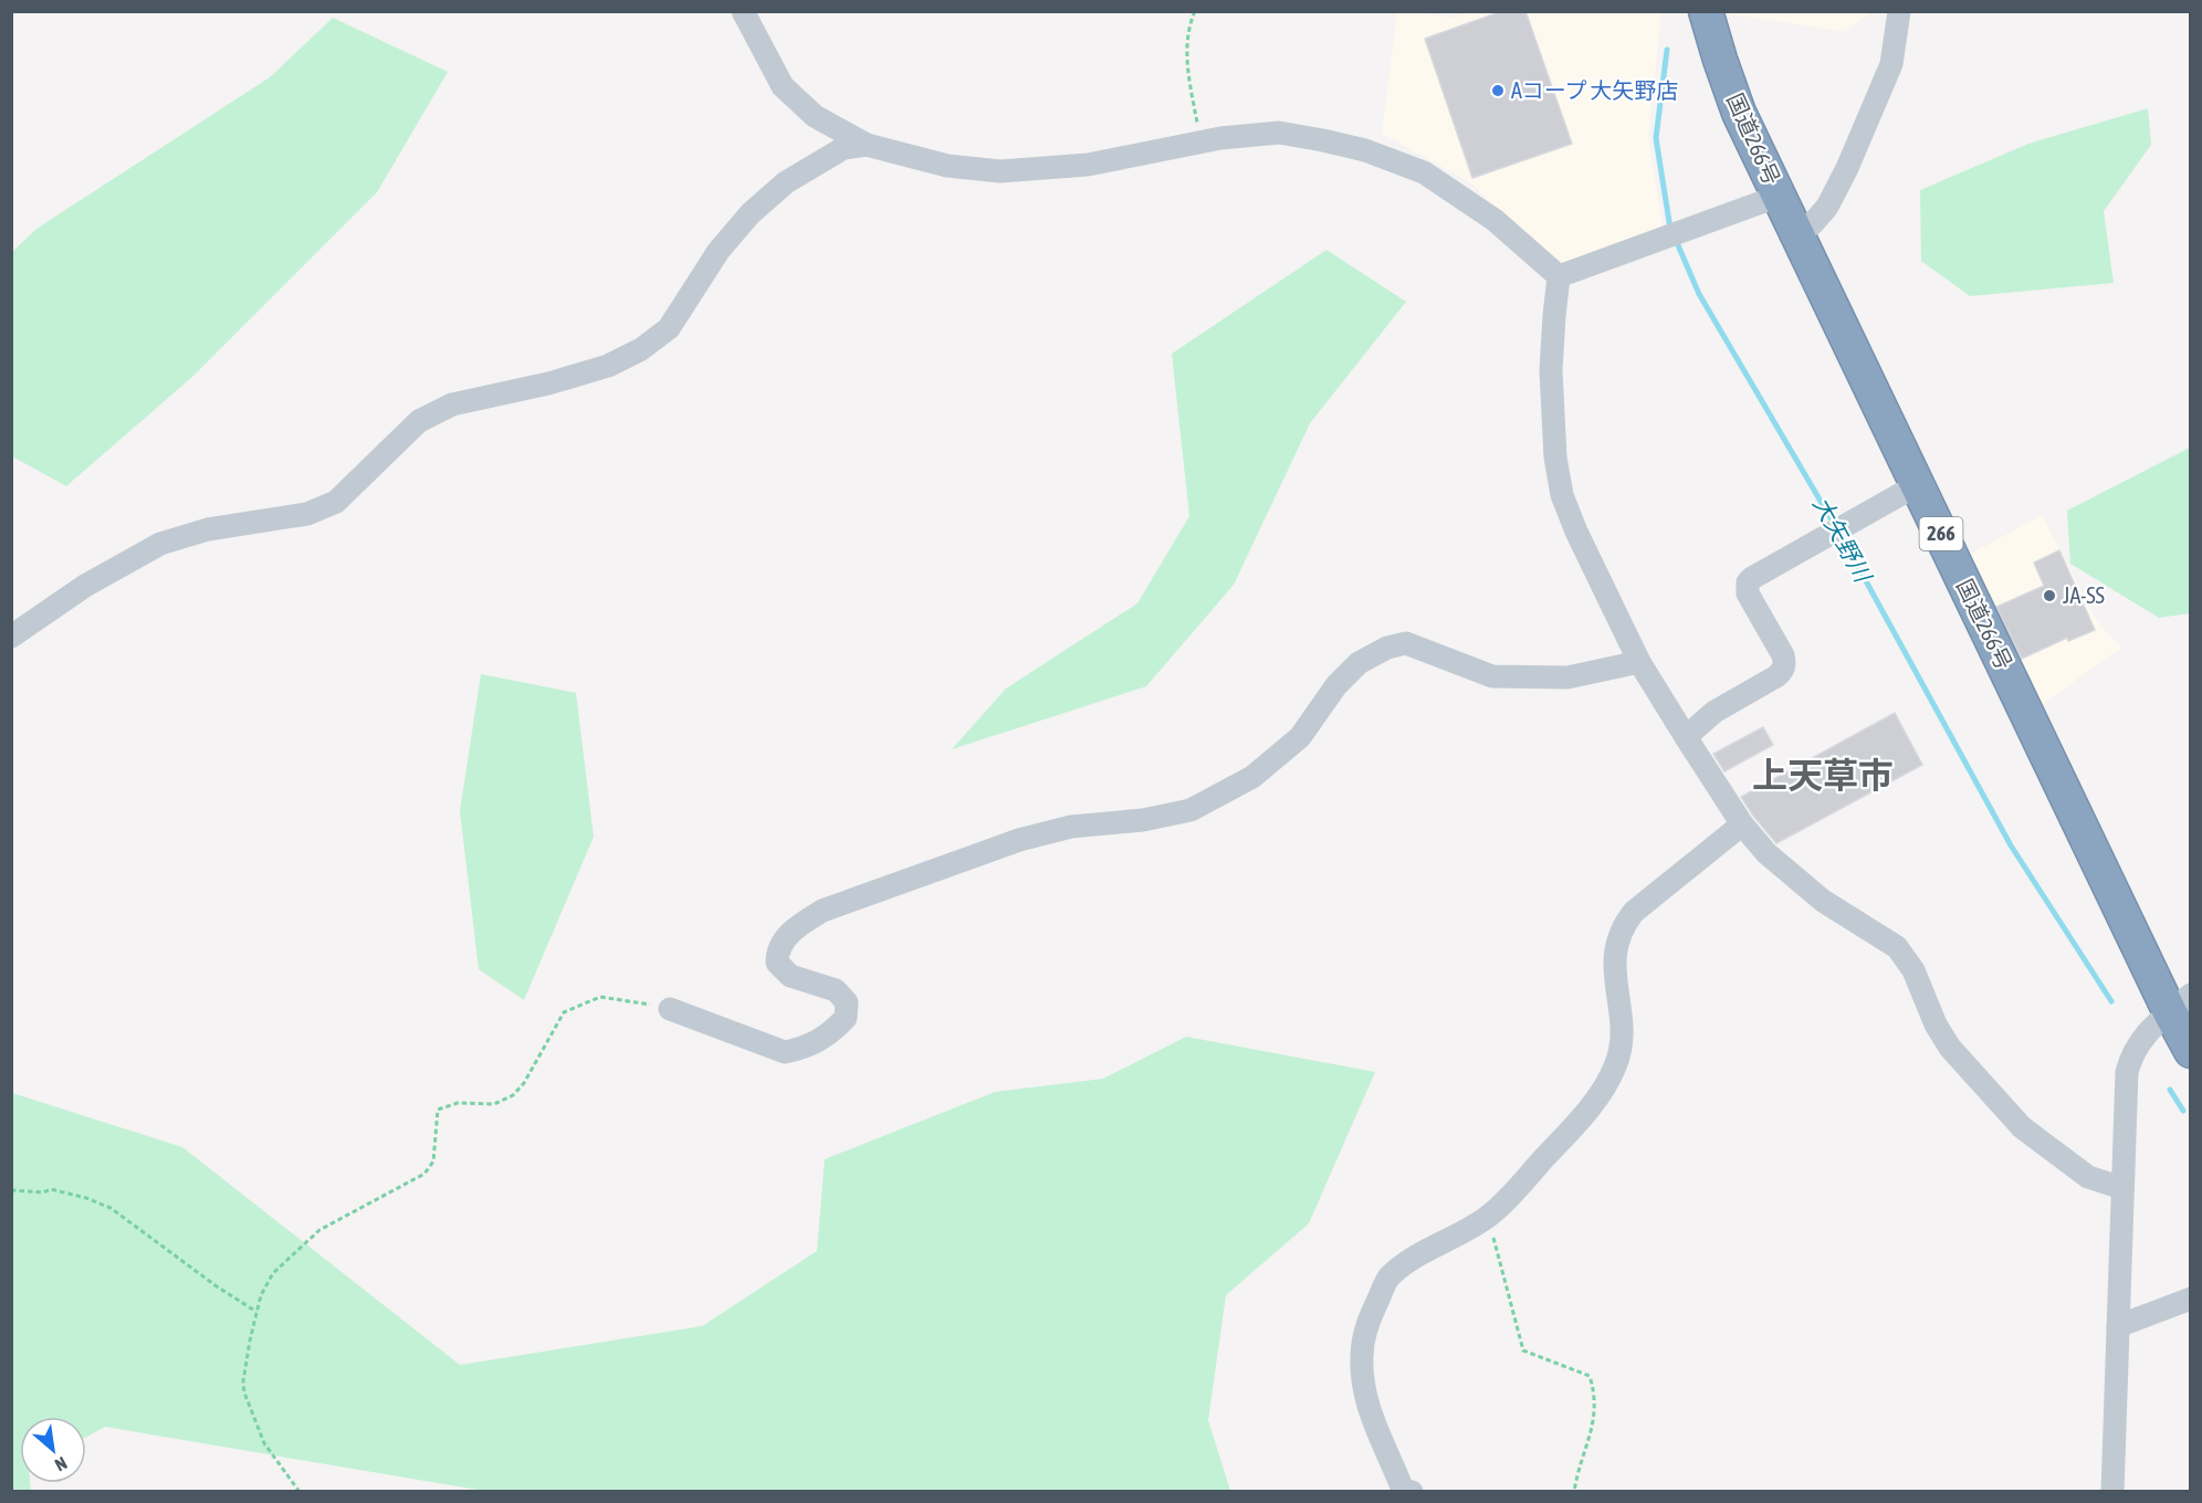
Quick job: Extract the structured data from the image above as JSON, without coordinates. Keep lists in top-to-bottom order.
{
  "streets": {
    "highway": ["国道266号", "266"]
  },
  "districts": ["上天草市"],
  "water": ["大矢野川"],
  "places": ["Aコープ 大矢野店", "JA-SS"],
  "north": "bottom right"
}
